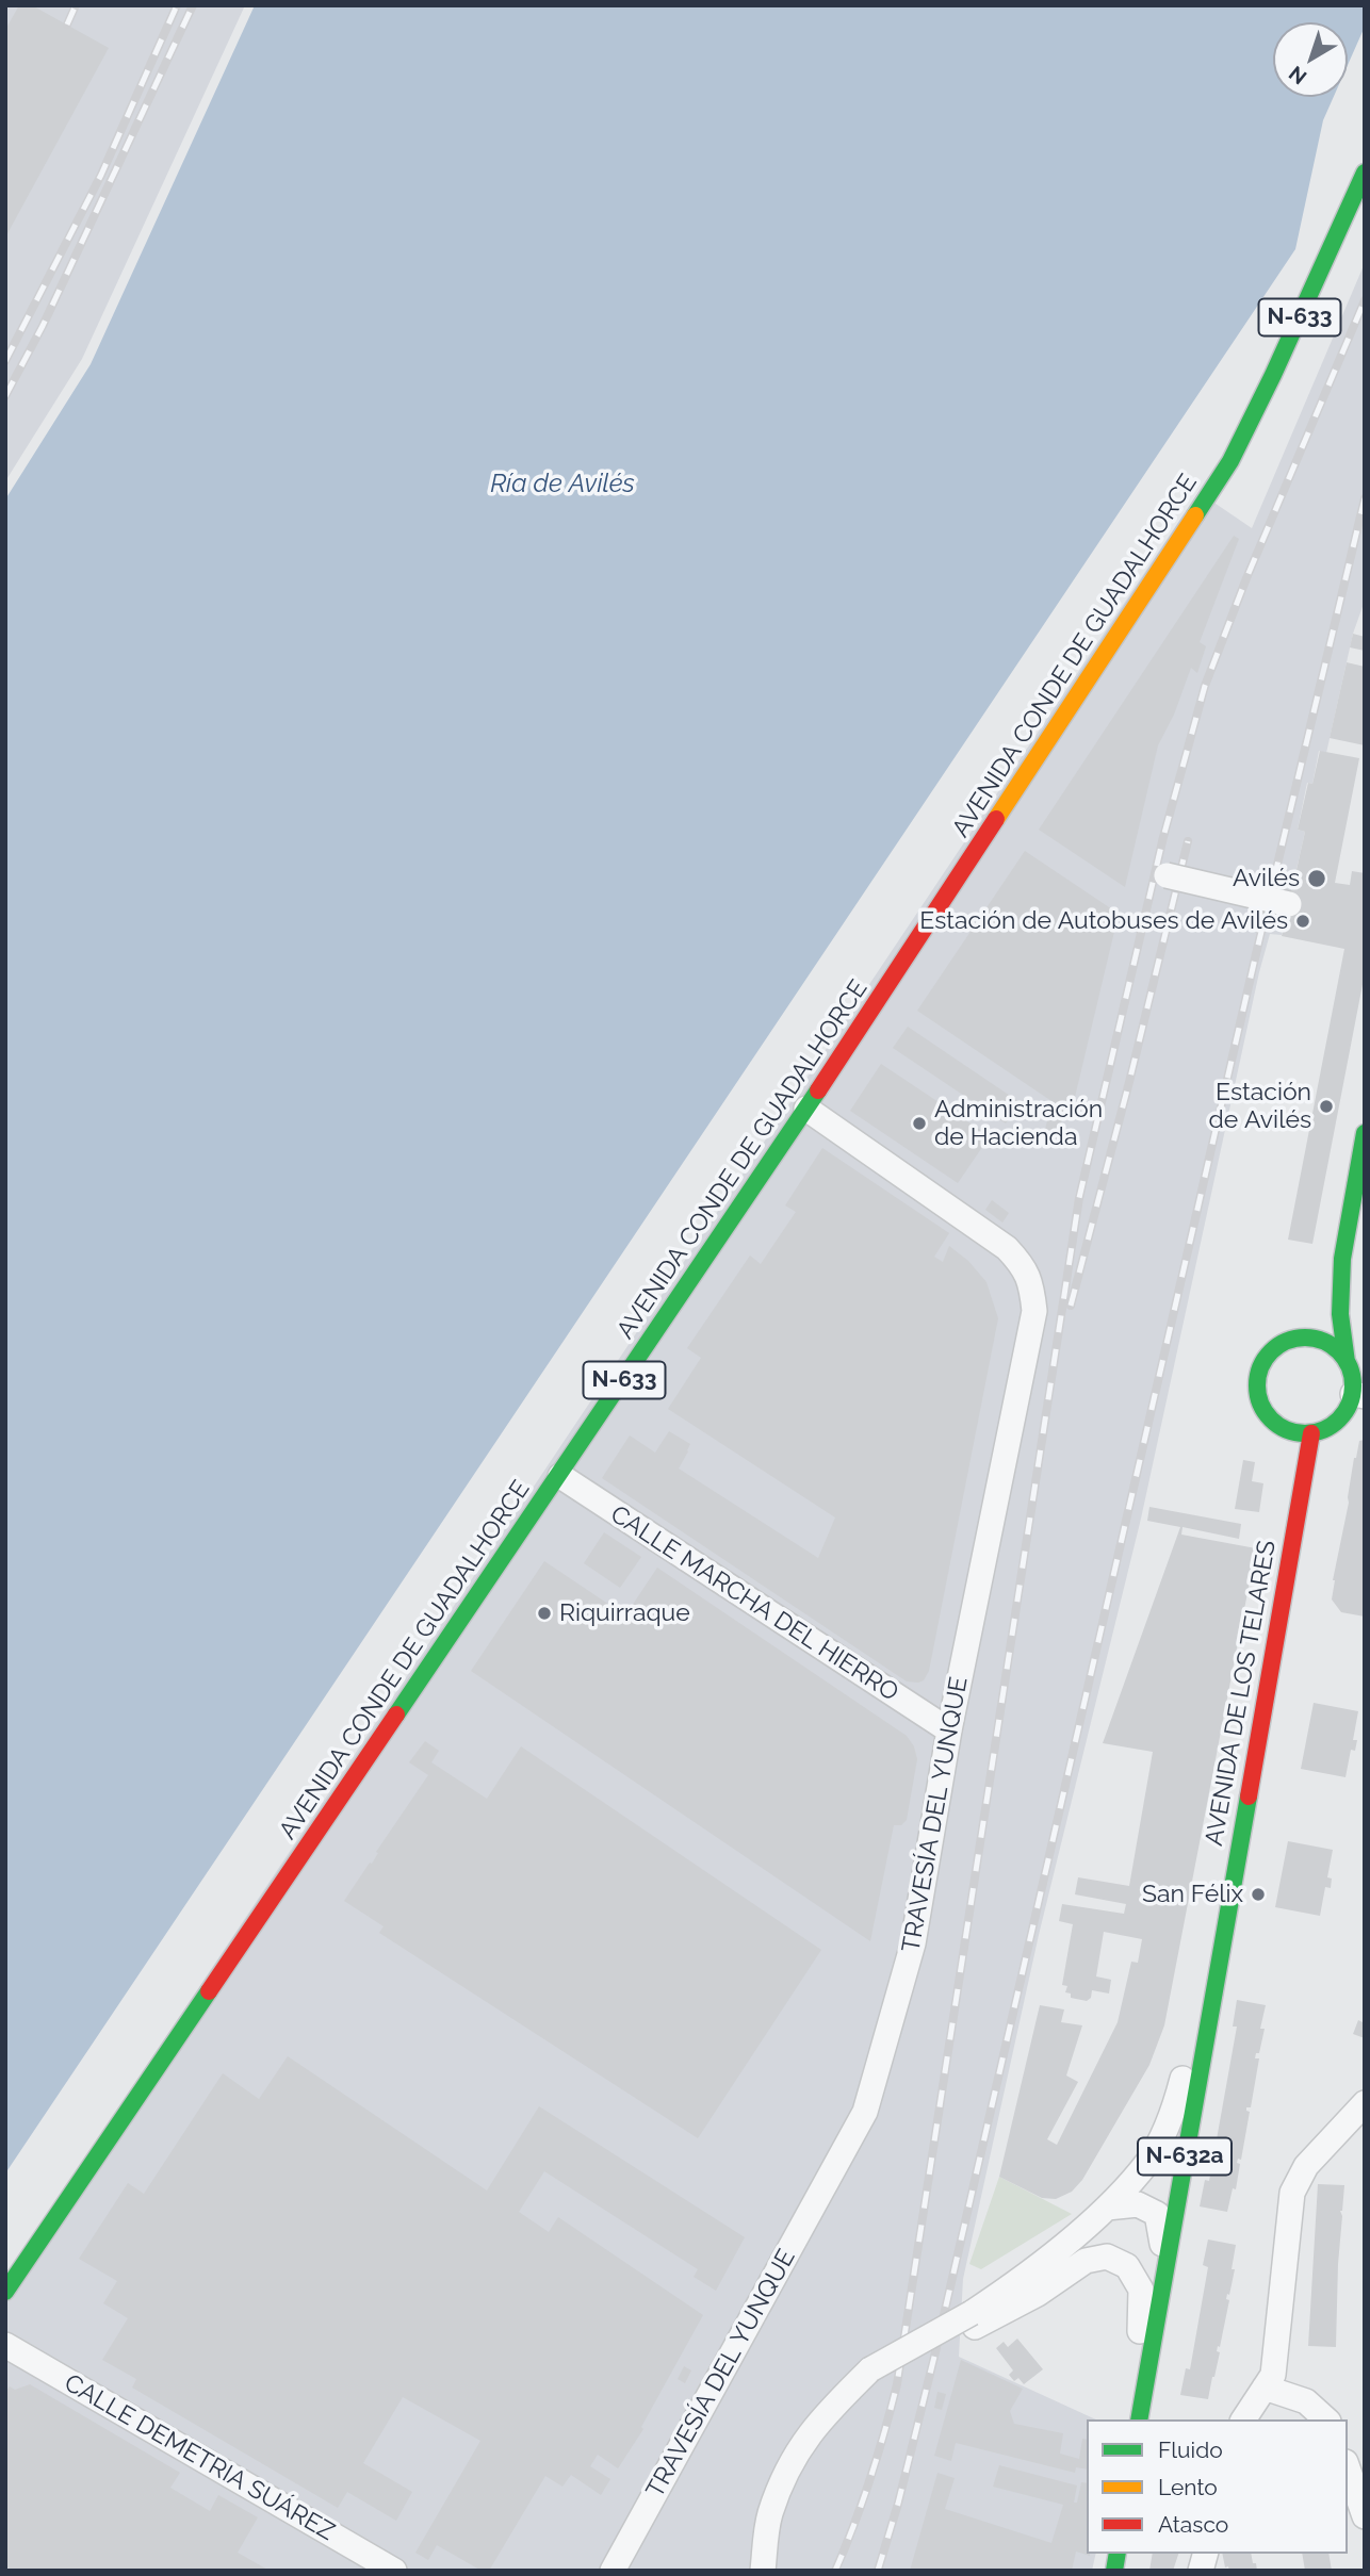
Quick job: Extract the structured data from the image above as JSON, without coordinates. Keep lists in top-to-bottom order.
{
  "streets": {
    "main road": [
      "N-633",
      "AVENIDA CONDE DE GUADALHORCE",
      "AVENIDA DE LOS TELARES",
      "N-632a"
    ],
    "street": ["CALLE MARCHA DEL HIERRO", "TRAVESÍA DEL YUNQUE", "CALLE DEMETRIA SUÁREZ"]
  },
  "crossings": [
    ["AVENIDA CONDE DE GUADALHORCE", "CALLE MARCHA DEL HIERRO"],
    ["AVENIDA CONDE DE GUADALHORCE", "TRAVESÍA DEL YUNQUE"],
    ["CALLE MARCHA DEL HIERRO", "TRAVESÍA DEL YUNQUE"],
    ["AVENIDA DE LOS TELARES", "N-632a"]
  ],
  "water": ["Ría de Avilés"],
  "places": [
    "Avilés",
    "Estación de Autobuses de Avilés",
    "Estación de Avilés",
    "Administración de Hacienda",
    "Riquirraque",
    "San Félix"
  ],
  "legend": ["Fluido", "Lento", "Atasco"],
  "north": "bottom left"
}
